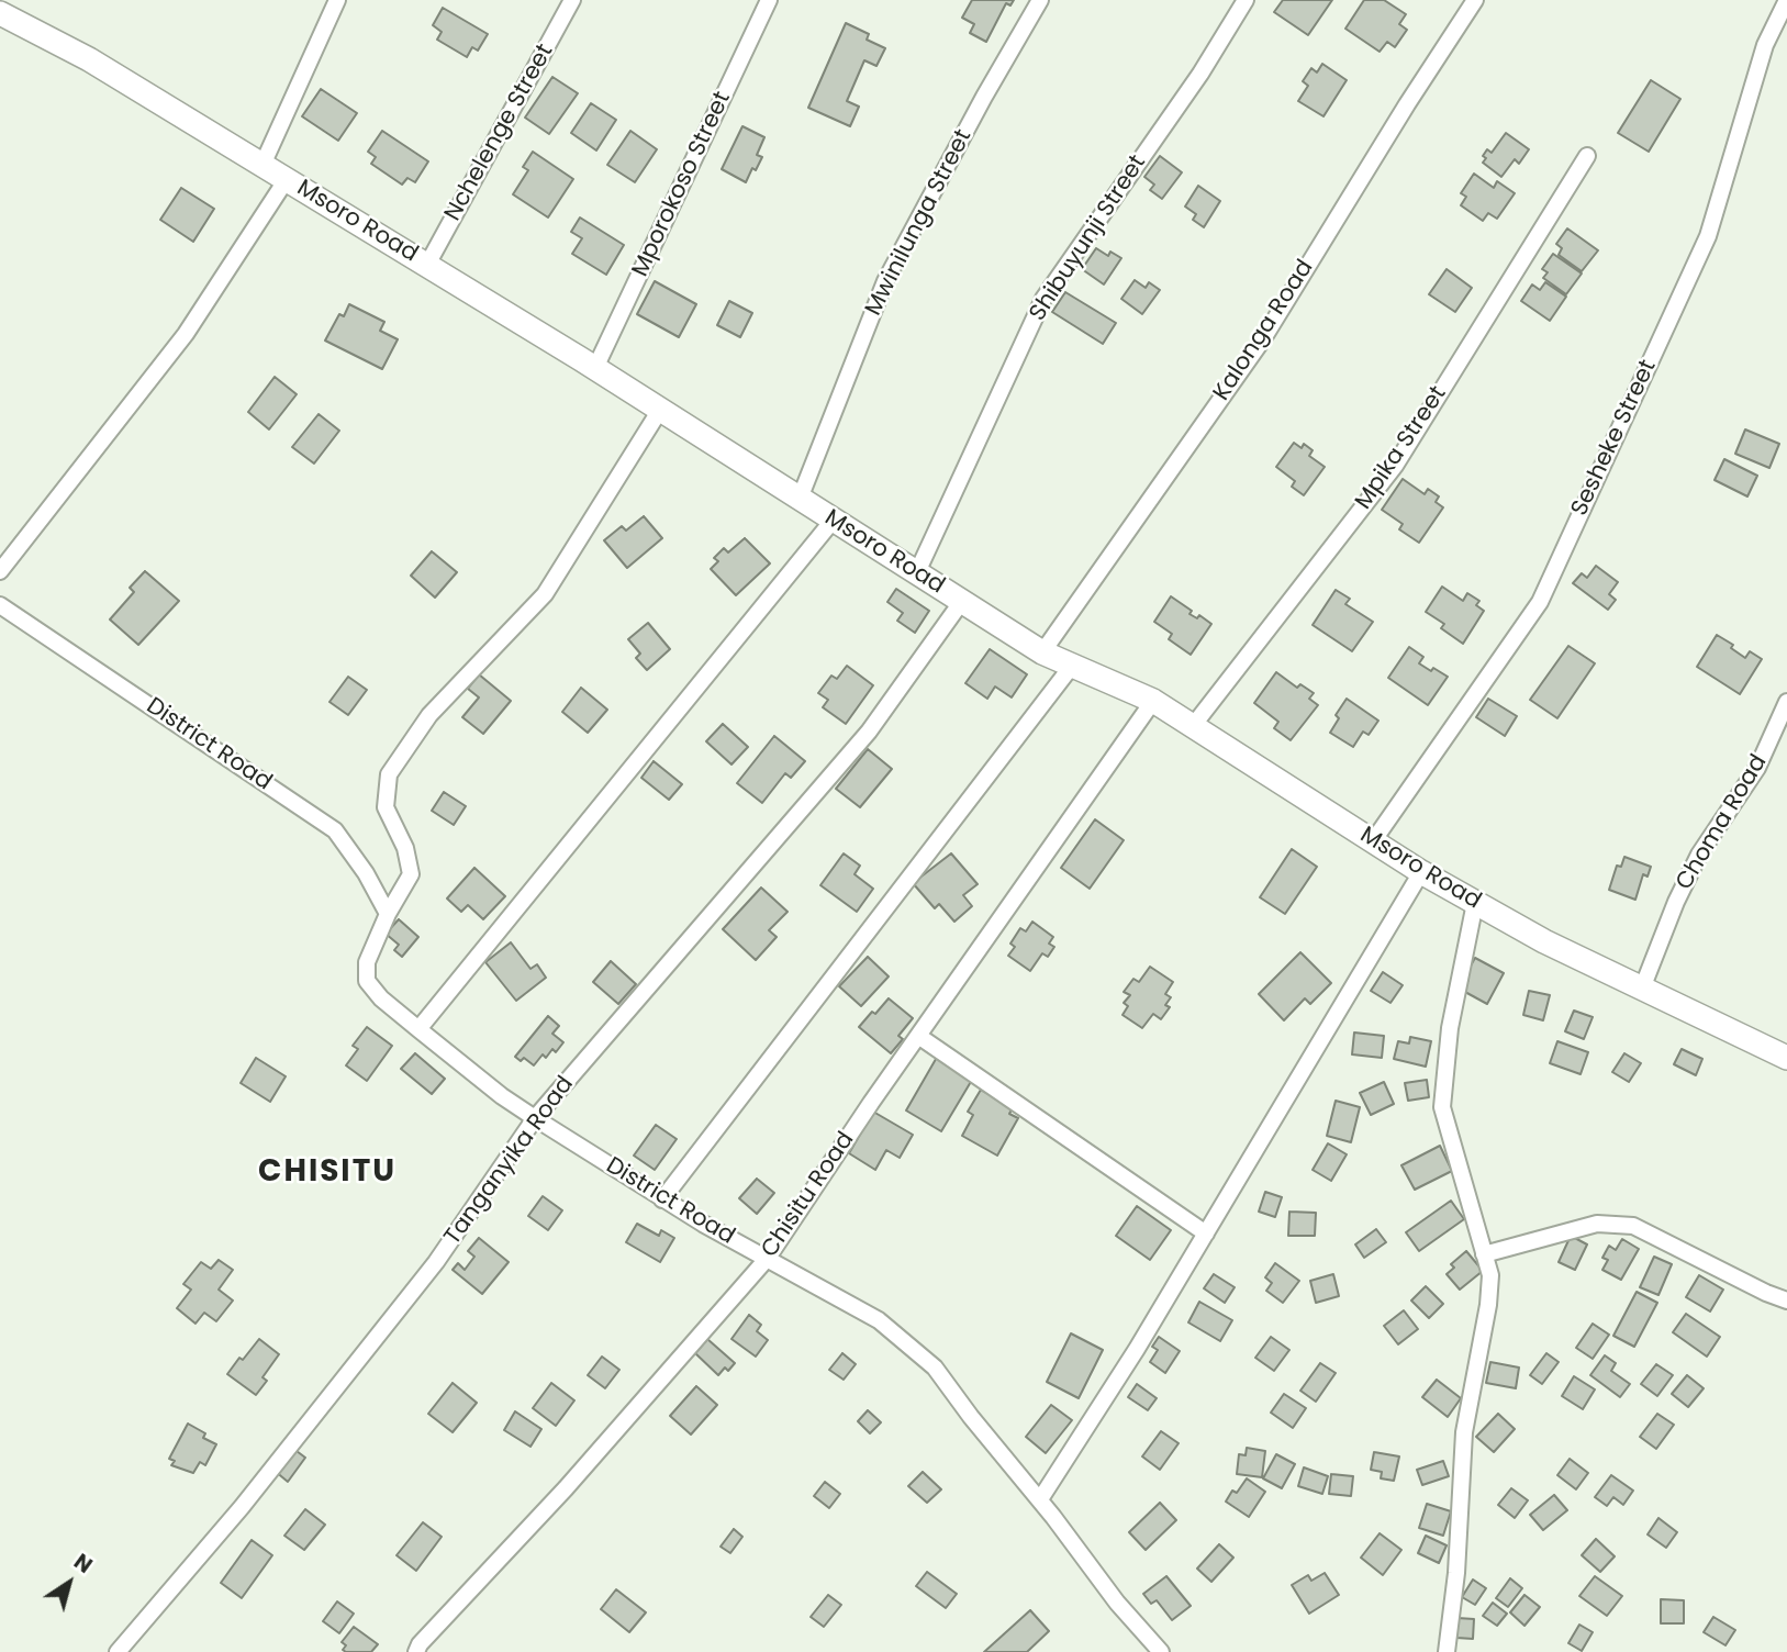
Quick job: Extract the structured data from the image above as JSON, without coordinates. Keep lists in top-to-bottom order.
{
  "streets": {
    "street": [
      "Nchelenge Street",
      "Mporokoso Street",
      "Msoro Road",
      "Mwinilunga Street",
      "Shibuyunji Street",
      "Kalonga Road",
      "Sesheke Street",
      "Mpika Street",
      "District Road",
      "Choma Road",
      "Tanganyika Road",
      "Chisitu Road"
    ]
  },
  "crossings": [
    ["Nchelenge Street", "Msoro Road"],
    ["Mporokoso Street", "Msoro Road"],
    ["Msoro Road", "Mwinilunga Street"],
    ["Msoro Road", "Shibuyunji Street"],
    ["Msoro Road", "Kalonga Road"],
    ["Msoro Road", "Sesheke Street"],
    ["Msoro Road", "Mpika Street"],
    ["Msoro Road", "Choma Road"],
    ["Msoro Road", "Tanganyika Road"],
    ["Msoro Road", "Chisitu Road"],
    ["District Road", "Tanganyika Road"],
    ["District Road", "Chisitu Road"]
  ],
  "districts": ["CHISITU"],
  "north": "top right"
}
